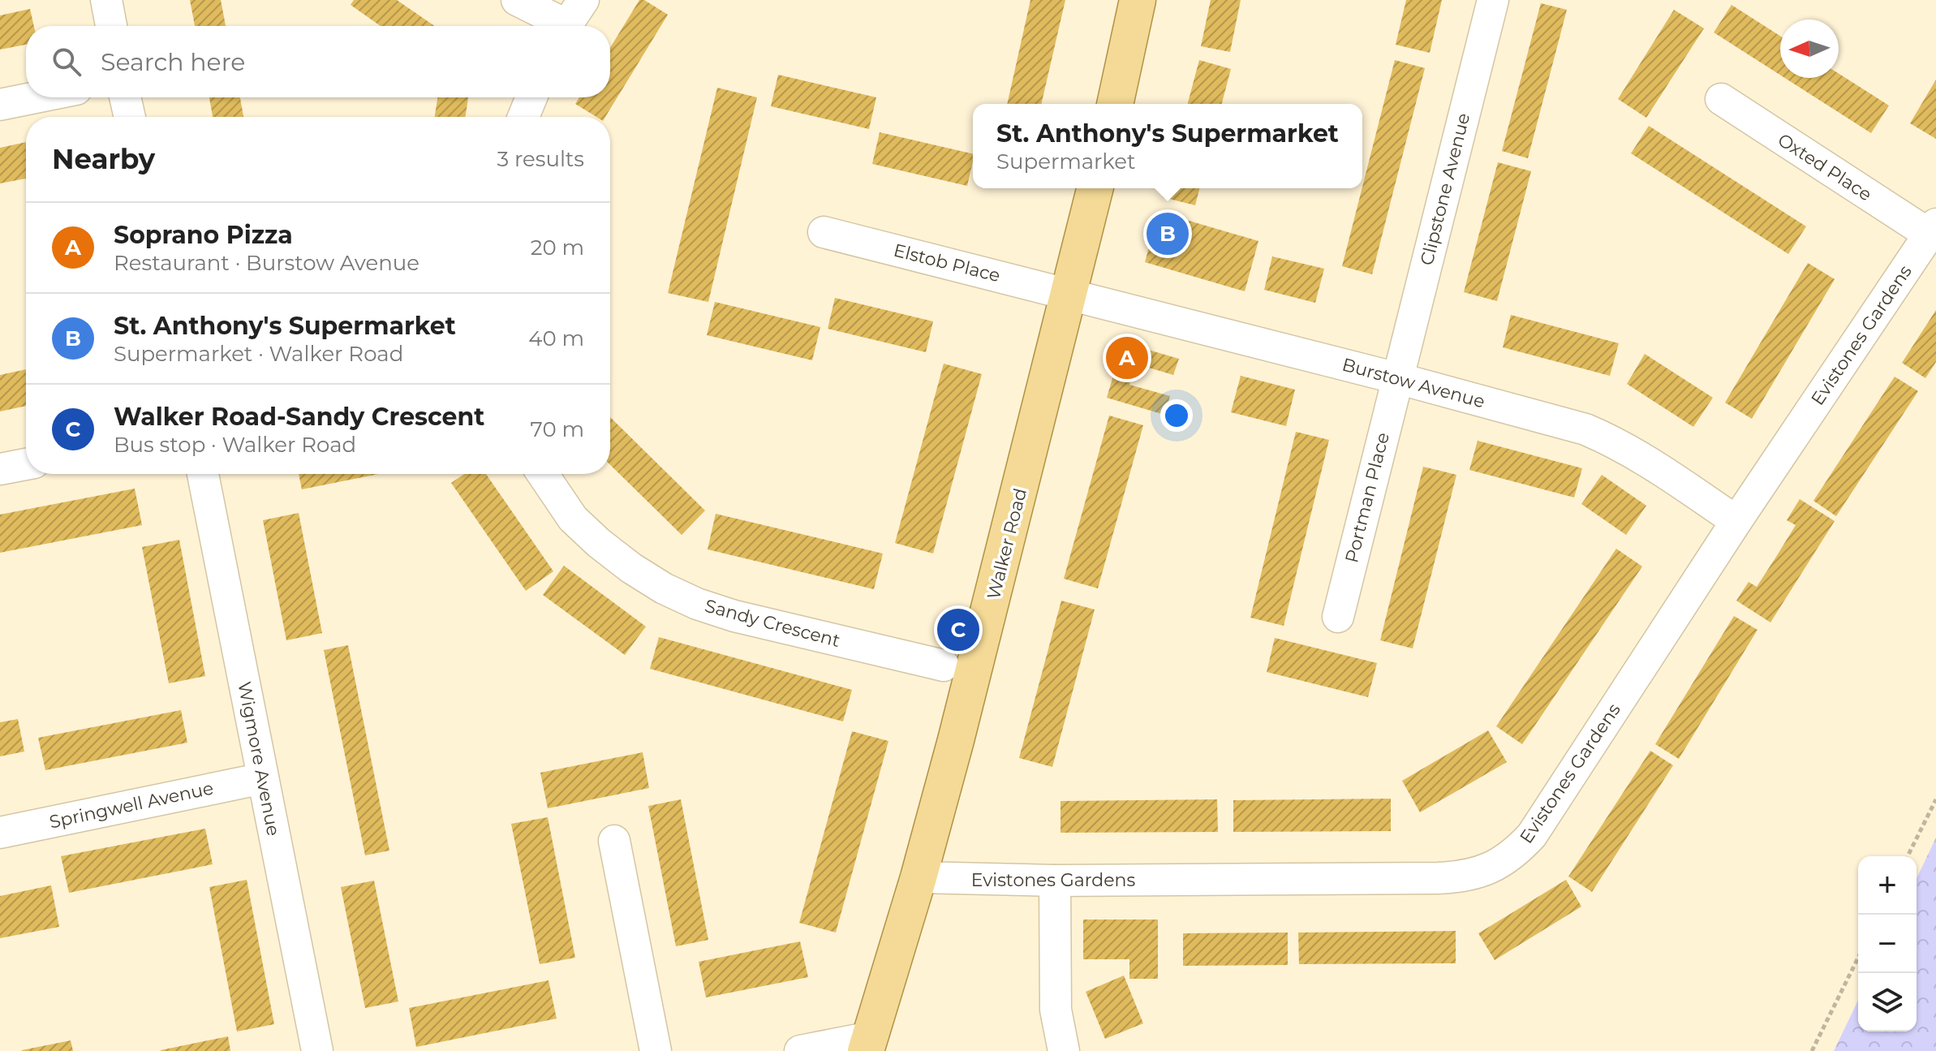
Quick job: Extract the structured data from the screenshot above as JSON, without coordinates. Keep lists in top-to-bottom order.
{
  "streets": {
    "main road": ["Walker Road"],
    "street": [
      "Oxted Place",
      "Clipstone Avenue",
      "Elstob Place",
      "Evistones Gardens",
      "Burstow Avenue",
      "Portman Place",
      "Sandy Crescent",
      "Wigmore Avenue",
      "Springwell Avenue"
    ]
  },
  "crossings": [
    ["Oxted Place", "Evistones Gardens"],
    ["Clipstone Avenue", "Burstow Avenue"],
    ["Clipstone Avenue", "Portman Place"],
    ["Elstob Place", "Burstow Avenue"],
    ["Elstob Place", "Walker Road"],
    ["Evistones Gardens", "Burstow Avenue"],
    ["Evistones Gardens", "Walker Road"],
    ["Burstow Avenue", "Portman Place"],
    ["Burstow Avenue", "Walker Road"],
    ["Wigmore Avenue", "Springwell Avenue"]
  ],
  "north": "left",
  "page": {
    "search": "Search here",
    "popup": ["St. Anthony's Supermarket", "Supermarket"],
    "heading": ["Nearby", "3 results"],
    "list": [
      {
        "mark": "A",
        "name": "Soprano Pizza",
        "note": "Restaurant · Burstow Avenue",
        "value": "20 m"
      },
      {
        "mark": "B",
        "name": "St. Anthony's Supermarket",
        "note": "Supermarket · Walker Road",
        "value": "40 m"
      },
      {
        "mark": "C",
        "name": "Walker Road-Sandy Crescent",
        "note": "Bus stop · Walker Road",
        "value": "70 m"
      }
    ],
    "pins": ["B", "A", "C"],
    "map_buttons": ["+", "−"]
  }
}
